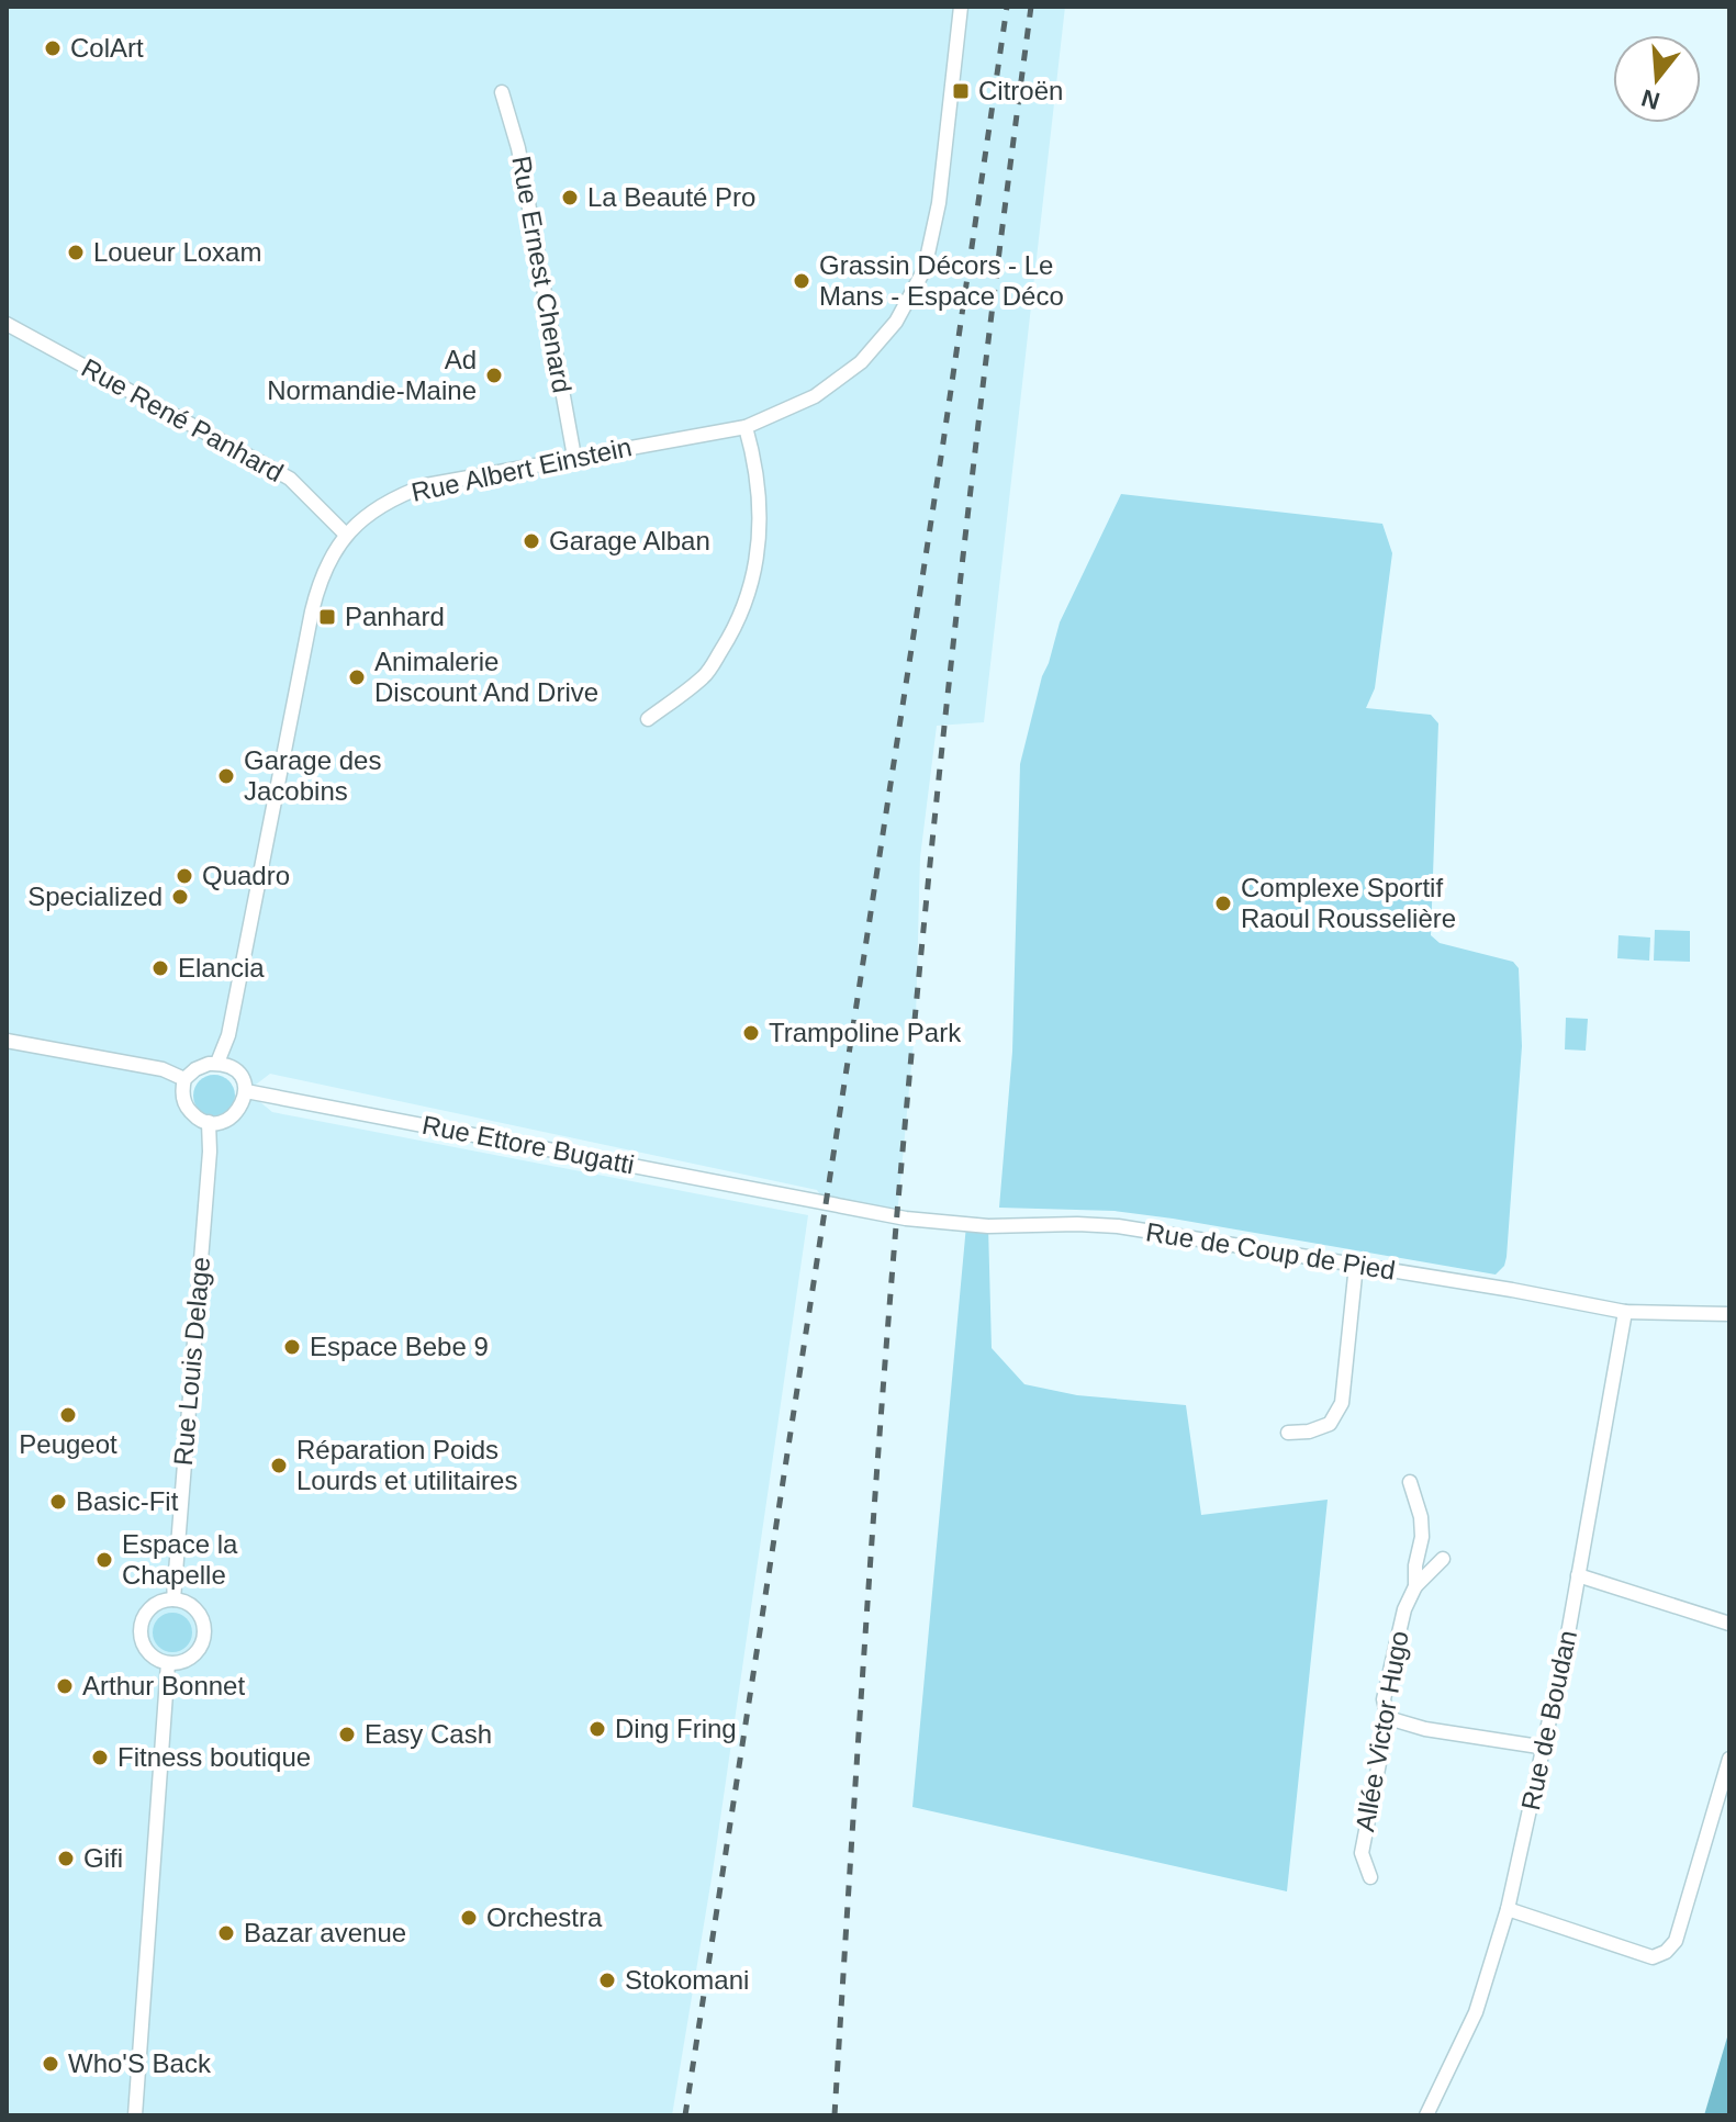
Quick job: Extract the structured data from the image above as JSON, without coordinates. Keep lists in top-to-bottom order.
{
  "streets": {
    "street": [
      "Rue Ernest Chenard",
      "Rue René Panhard",
      "Rue Albert Einstein",
      "Rue Ettore Bugatti",
      "Rue de Coup de Pied",
      "Rue Louis Delage",
      "Rue de Boudan",
      "Allée Victor Hugo"
    ]
  },
  "crossings": [
    ["Rue Ernest Chenard", "Rue Albert Einstein"],
    ["Rue René Panhard", "Rue Albert Einstein"],
    ["Rue Albert Einstein", "Rue Ettore Bugatti"],
    ["Rue Albert Einstein", "Rue Louis Delage"],
    ["Rue Ettore Bugatti", "Rue de Coup de Pied"],
    ["Rue Ettore Bugatti", "Rue Louis Delage"],
    ["Rue de Coup de Pied", "Rue de Boudan"]
  ],
  "places": {
    "other": [
      "ColArt",
      "La Beauté Pro",
      "Loueur Loxam",
      "Grassin Décors - Le Mans - Espace Déco",
      "Ad Normandie-Maine",
      "Garage Alban",
      "Animalerie Discount And Drive",
      "Garage des Jacobins",
      "Quadro",
      "Specialized",
      "Complexe Sportif Raoul Rousselière",
      "Elancia",
      "Trampoline Park",
      "Espace Bebe 9",
      "Peugeot",
      "Réparation Poids Lourds et utilitaires",
      "Basic-Fit",
      "Espace la Chapelle",
      "Arthur Bonnet",
      "Ding Fring",
      "Easy Cash",
      "Fitness boutique",
      "Gifi",
      "Orchestra",
      "Bazar avenue",
      "Stokomani",
      "Who'S Back"
    ],
    "transit": ["Citroën", "Panhard"]
  },
  "north": "bottom"
}
